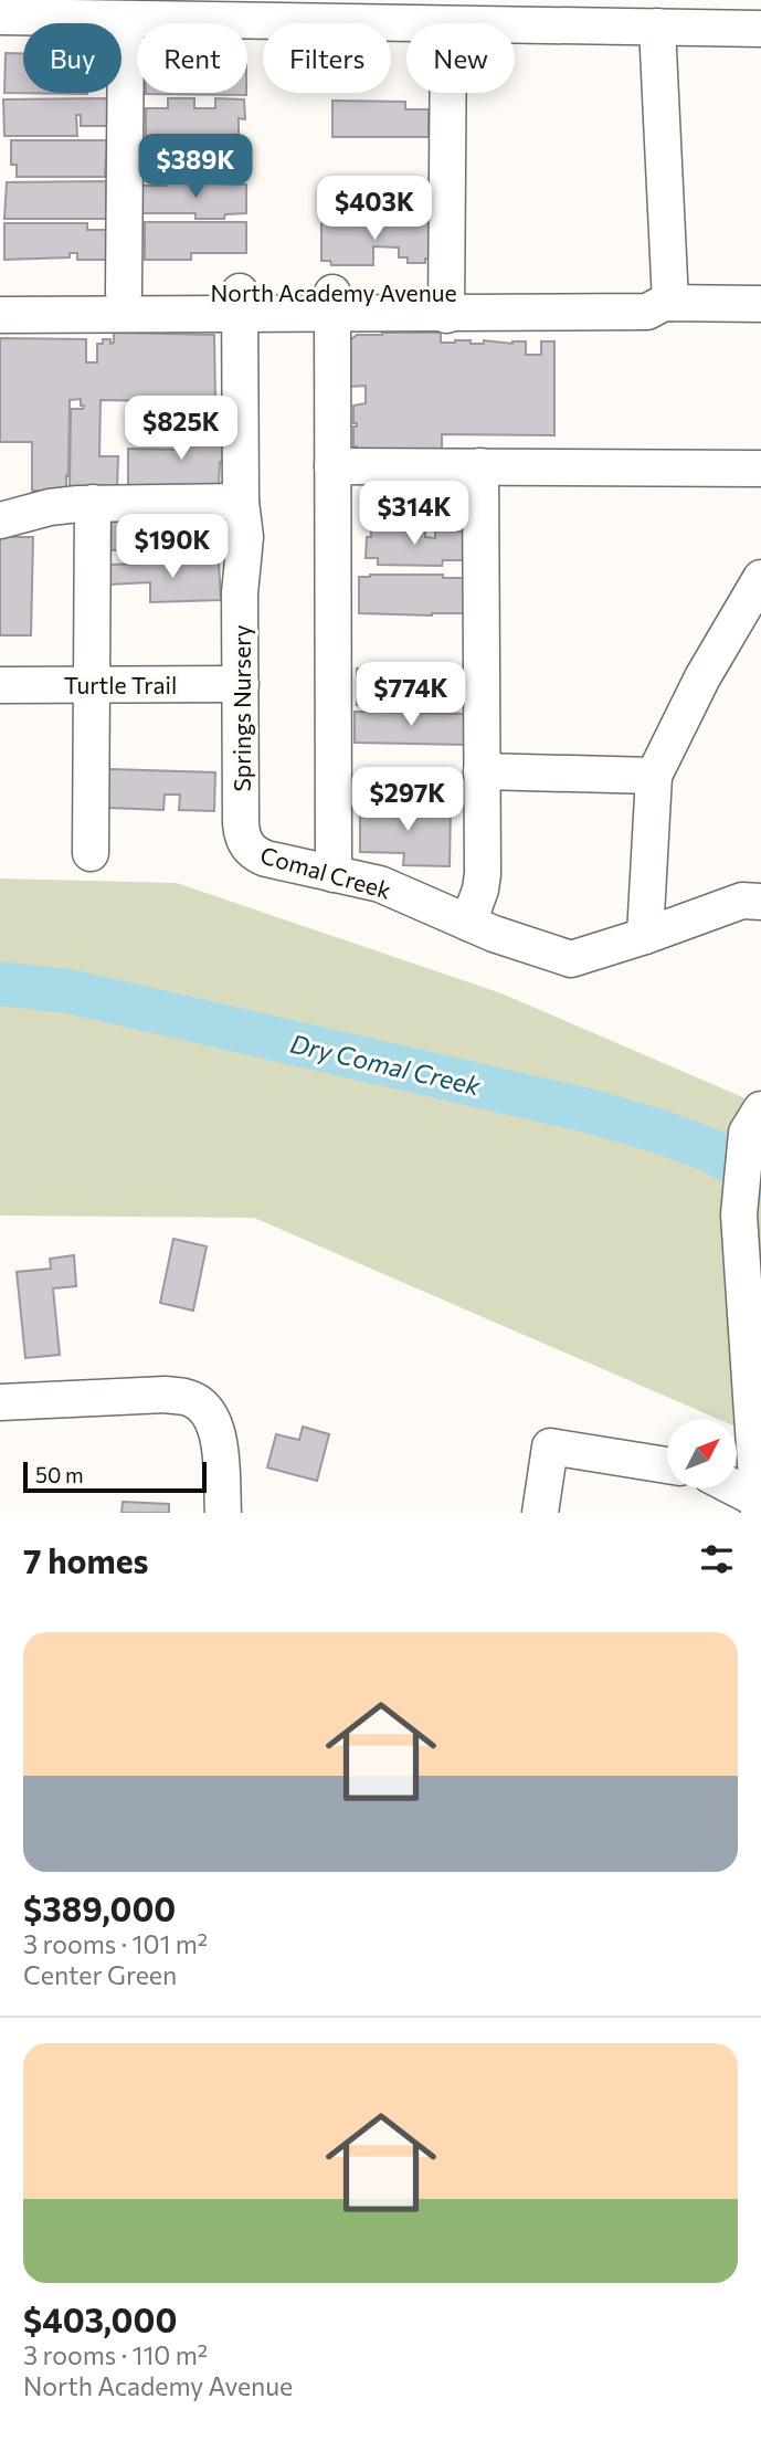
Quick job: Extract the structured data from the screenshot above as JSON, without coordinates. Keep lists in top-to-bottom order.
{
  "streets": {
    "street": [
      "North Academy Avenue",
      "Turtle Trail",
      "Springs Nursery",
      "Comal Creek"
    ]
  },
  "crossings": [
    ["North Academy Avenue", "Springs Nursery"],
    ["Turtle Trail", "Springs Nursery"],
    ["Springs Nursery", "Comal Creek"]
  ],
  "water": ["Dry Comal Creek"],
  "scale_bar": "50 m",
  "north": "top right",
  "page": {
    "chip": [
      "Buy",
      "Rent",
      "Filters",
      "New"
    ],
    "price": [
      "$389K",
      "$403K",
      "$825K",
      "$314K",
      "$190K",
      "$774K",
      "$297K"
    ],
    "scale": "50 m",
    "heading": "7 homes",
    "list": [
      {
        "name": "$389,000",
        "note": "3 rooms · 101 m² · Center Green"
      },
      {
        "name": "$403,000",
        "note": "3 rooms · 110 m² · North Academy Avenue"
      }
    ]
  }
}
